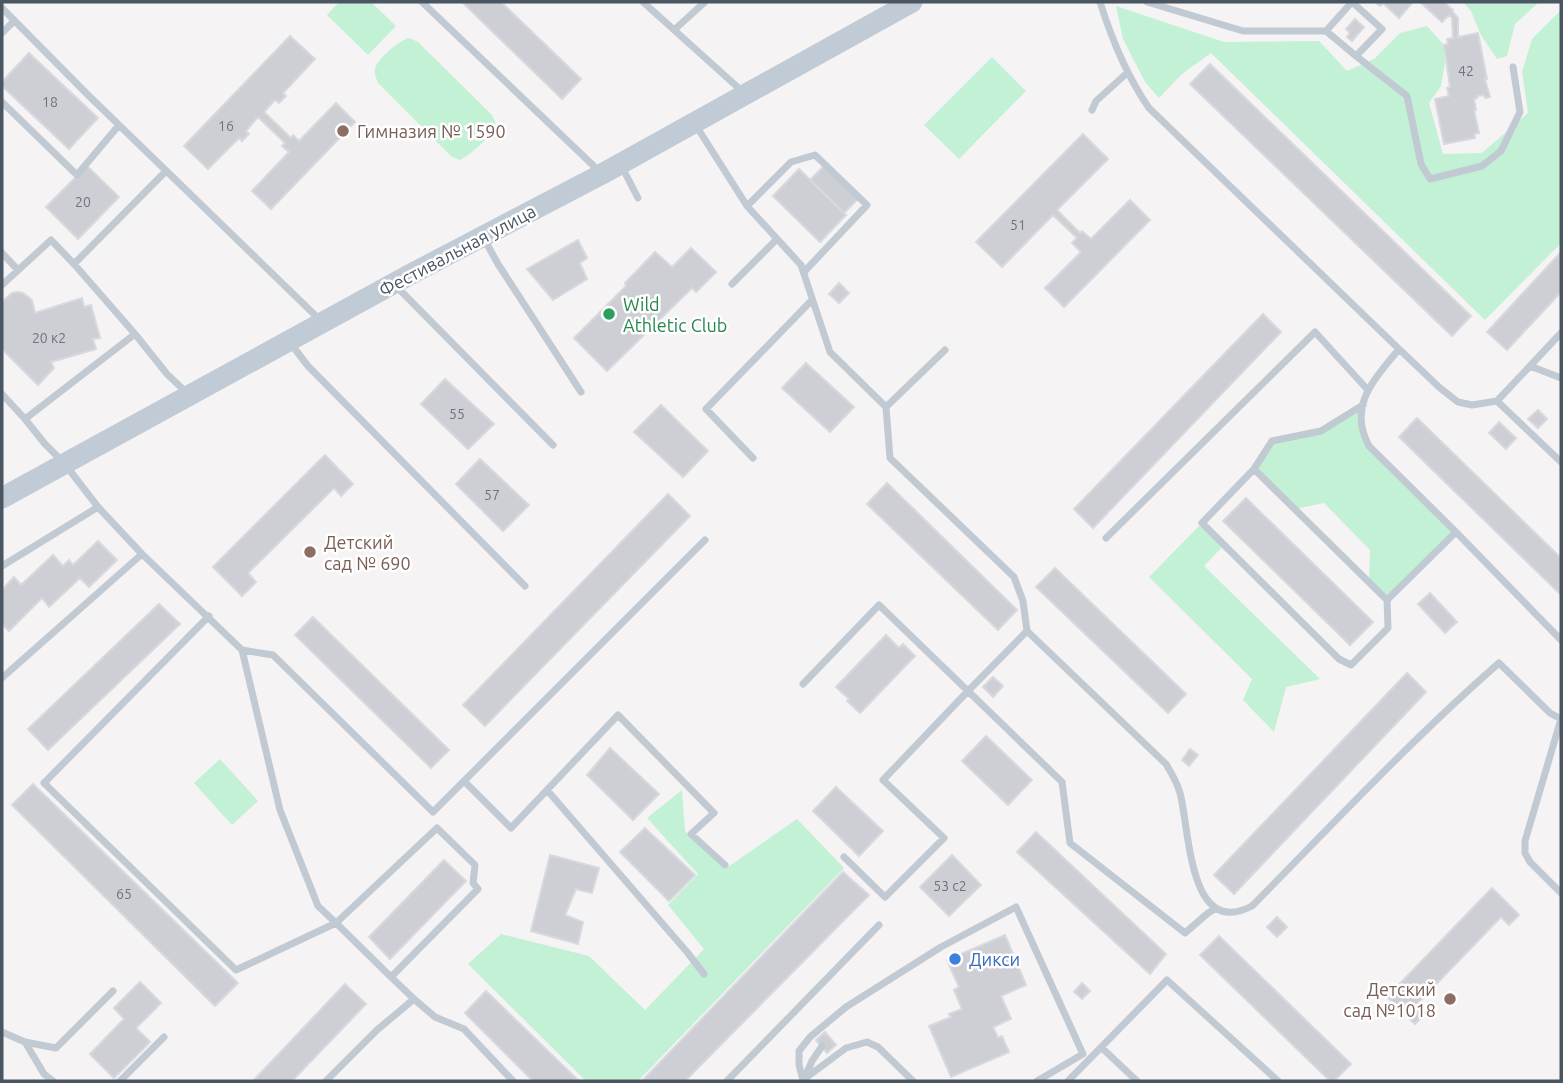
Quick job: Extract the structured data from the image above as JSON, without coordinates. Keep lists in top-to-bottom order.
{
  "streets": {
    "street": ["Фестивальная улица"]
  },
  "places": [
    "Гимназия № 1590",
    "Wild Athletic Club",
    "Детский сад № 690",
    "Дикси",
    "Детский сад №1018"
  ],
  "house_numbers": [
    "42",
    "18",
    "16",
    "20",
    "51",
    "20 к2",
    "55",
    "57",
    "53 с2",
    "65"
  ]
}
